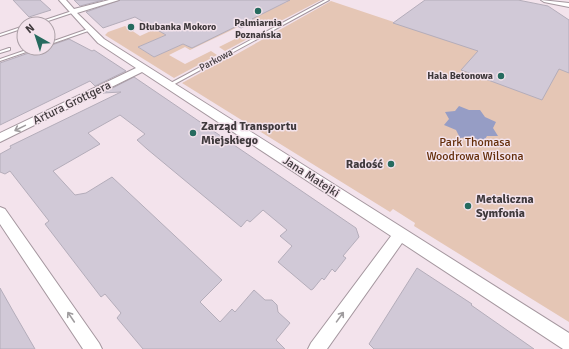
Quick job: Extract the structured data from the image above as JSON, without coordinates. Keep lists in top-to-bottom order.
{
  "streets": {
    "street": ["Artura Grottgera", "Jana Matejki"],
    "lane": ["Parkowa"]
  },
  "crossings": [
    ["Parkowa", "Jana Matejki"],
    ["Artura Grottgera", "Jana Matejki"]
  ],
  "one_way": ["Artura Grottgera"],
  "parks": ["Park Thomasa Woodrowa Wilsona"],
  "places": [
    "Palmiarnia Poznańska",
    "Dłubanka Mokoro",
    "Hala Betonowa",
    "Zarząd Transportu Miejskiego",
    "Radość",
    "Metaliczna Symfonia"
  ],
  "north": "top left"
}
